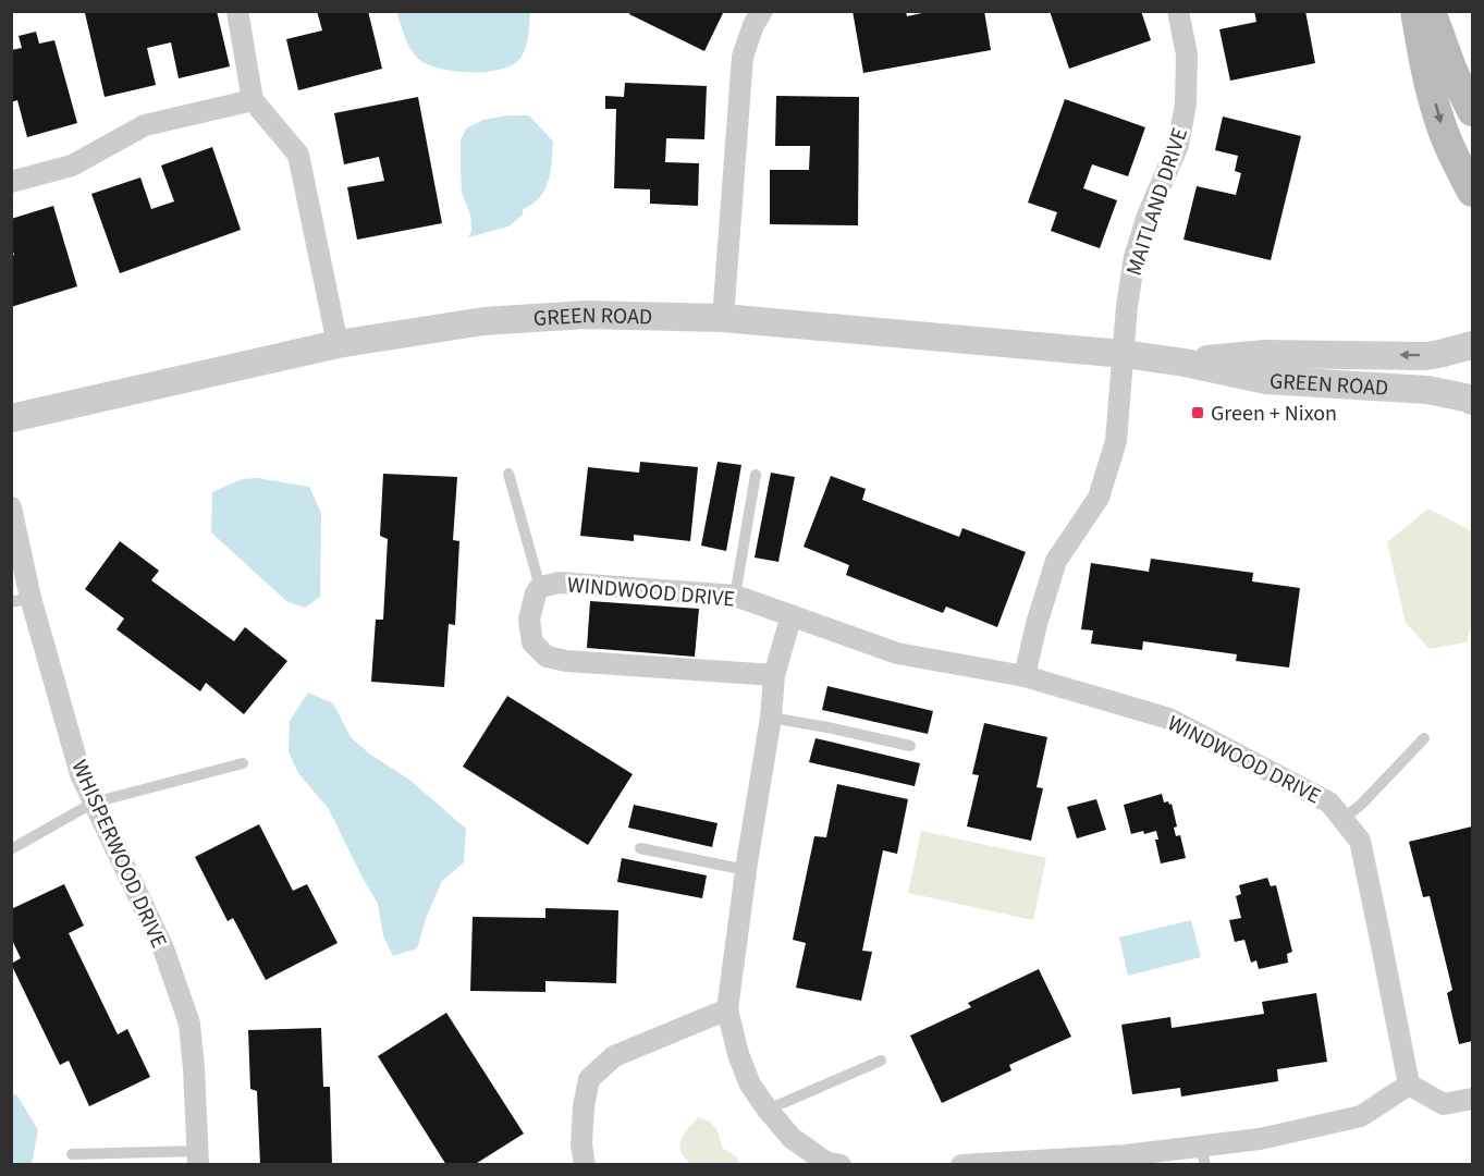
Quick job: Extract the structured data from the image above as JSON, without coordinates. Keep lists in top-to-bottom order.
{
  "streets": {
    "street": [
      "MAITLAND DRIVE",
      "GREEN ROAD",
      "WINDWOOD DRIVE",
      "WHISPERWOOD DRIVE"
    ]
  },
  "crossings": [
    ["MAITLAND DRIVE", "GREEN ROAD"]
  ],
  "places": {
    "transit": ["Green + Nixon"]
  }
}
